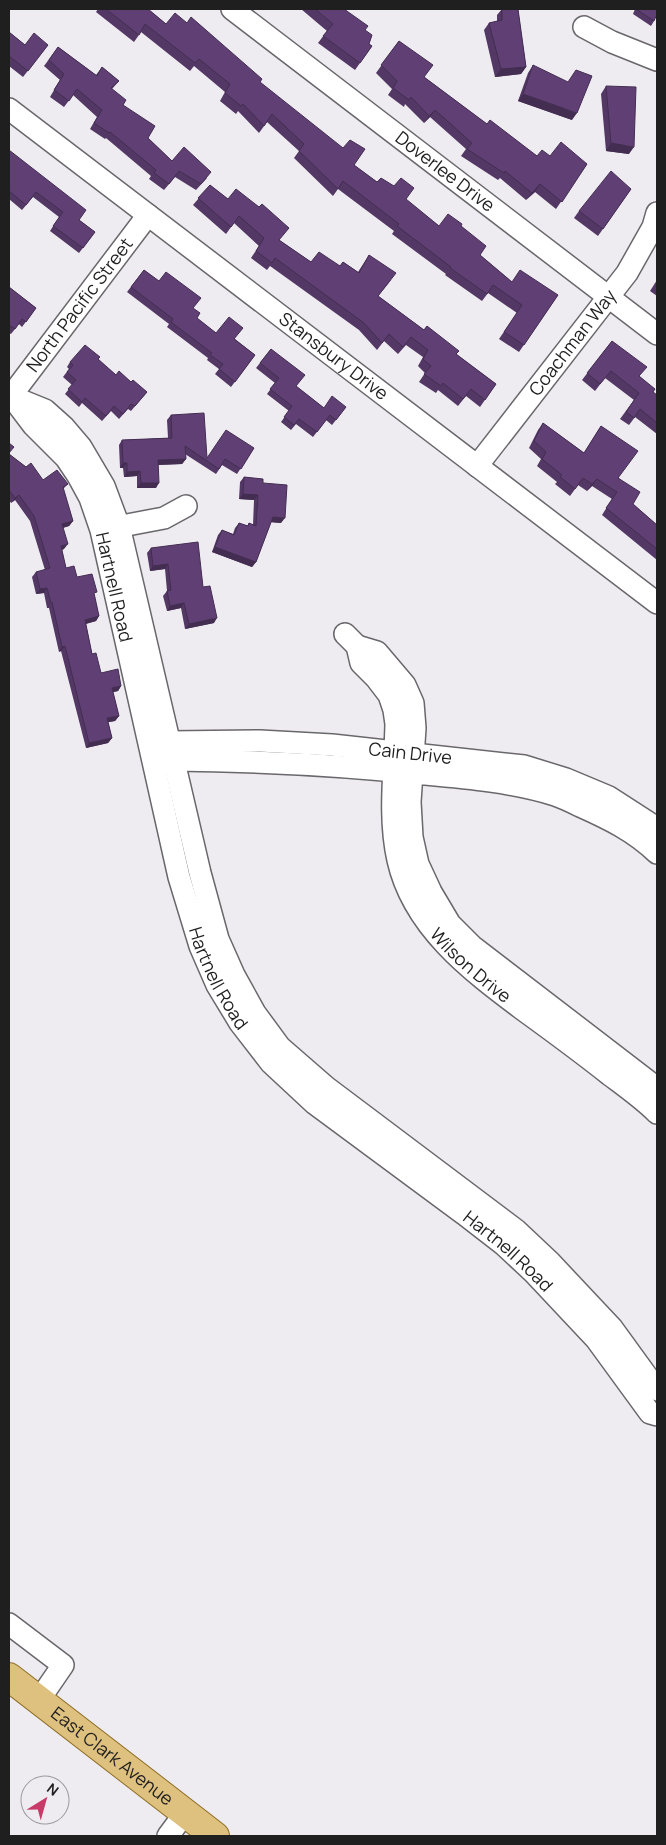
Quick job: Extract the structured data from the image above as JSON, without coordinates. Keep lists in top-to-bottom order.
{
  "streets": {
    "main road": ["East Clark Avenue"],
    "street": [
      "Doverlee Drive",
      "North Pacific Street",
      "Coachman Way",
      "Stansbury Drive",
      "Hartnell Road",
      "Cain Drive",
      "Wilson Drive"
    ]
  },
  "crossings": [
    ["Doverlee Drive", "Coachman Way"],
    ["North Pacific Street", "Stansbury Drive"],
    ["North Pacific Street", "Hartnell Road"],
    ["Coachman Way", "Stansbury Drive"],
    ["Hartnell Road", "Cain Drive"],
    ["Cain Drive", "Wilson Drive"]
  ],
  "north": "top right"
}
